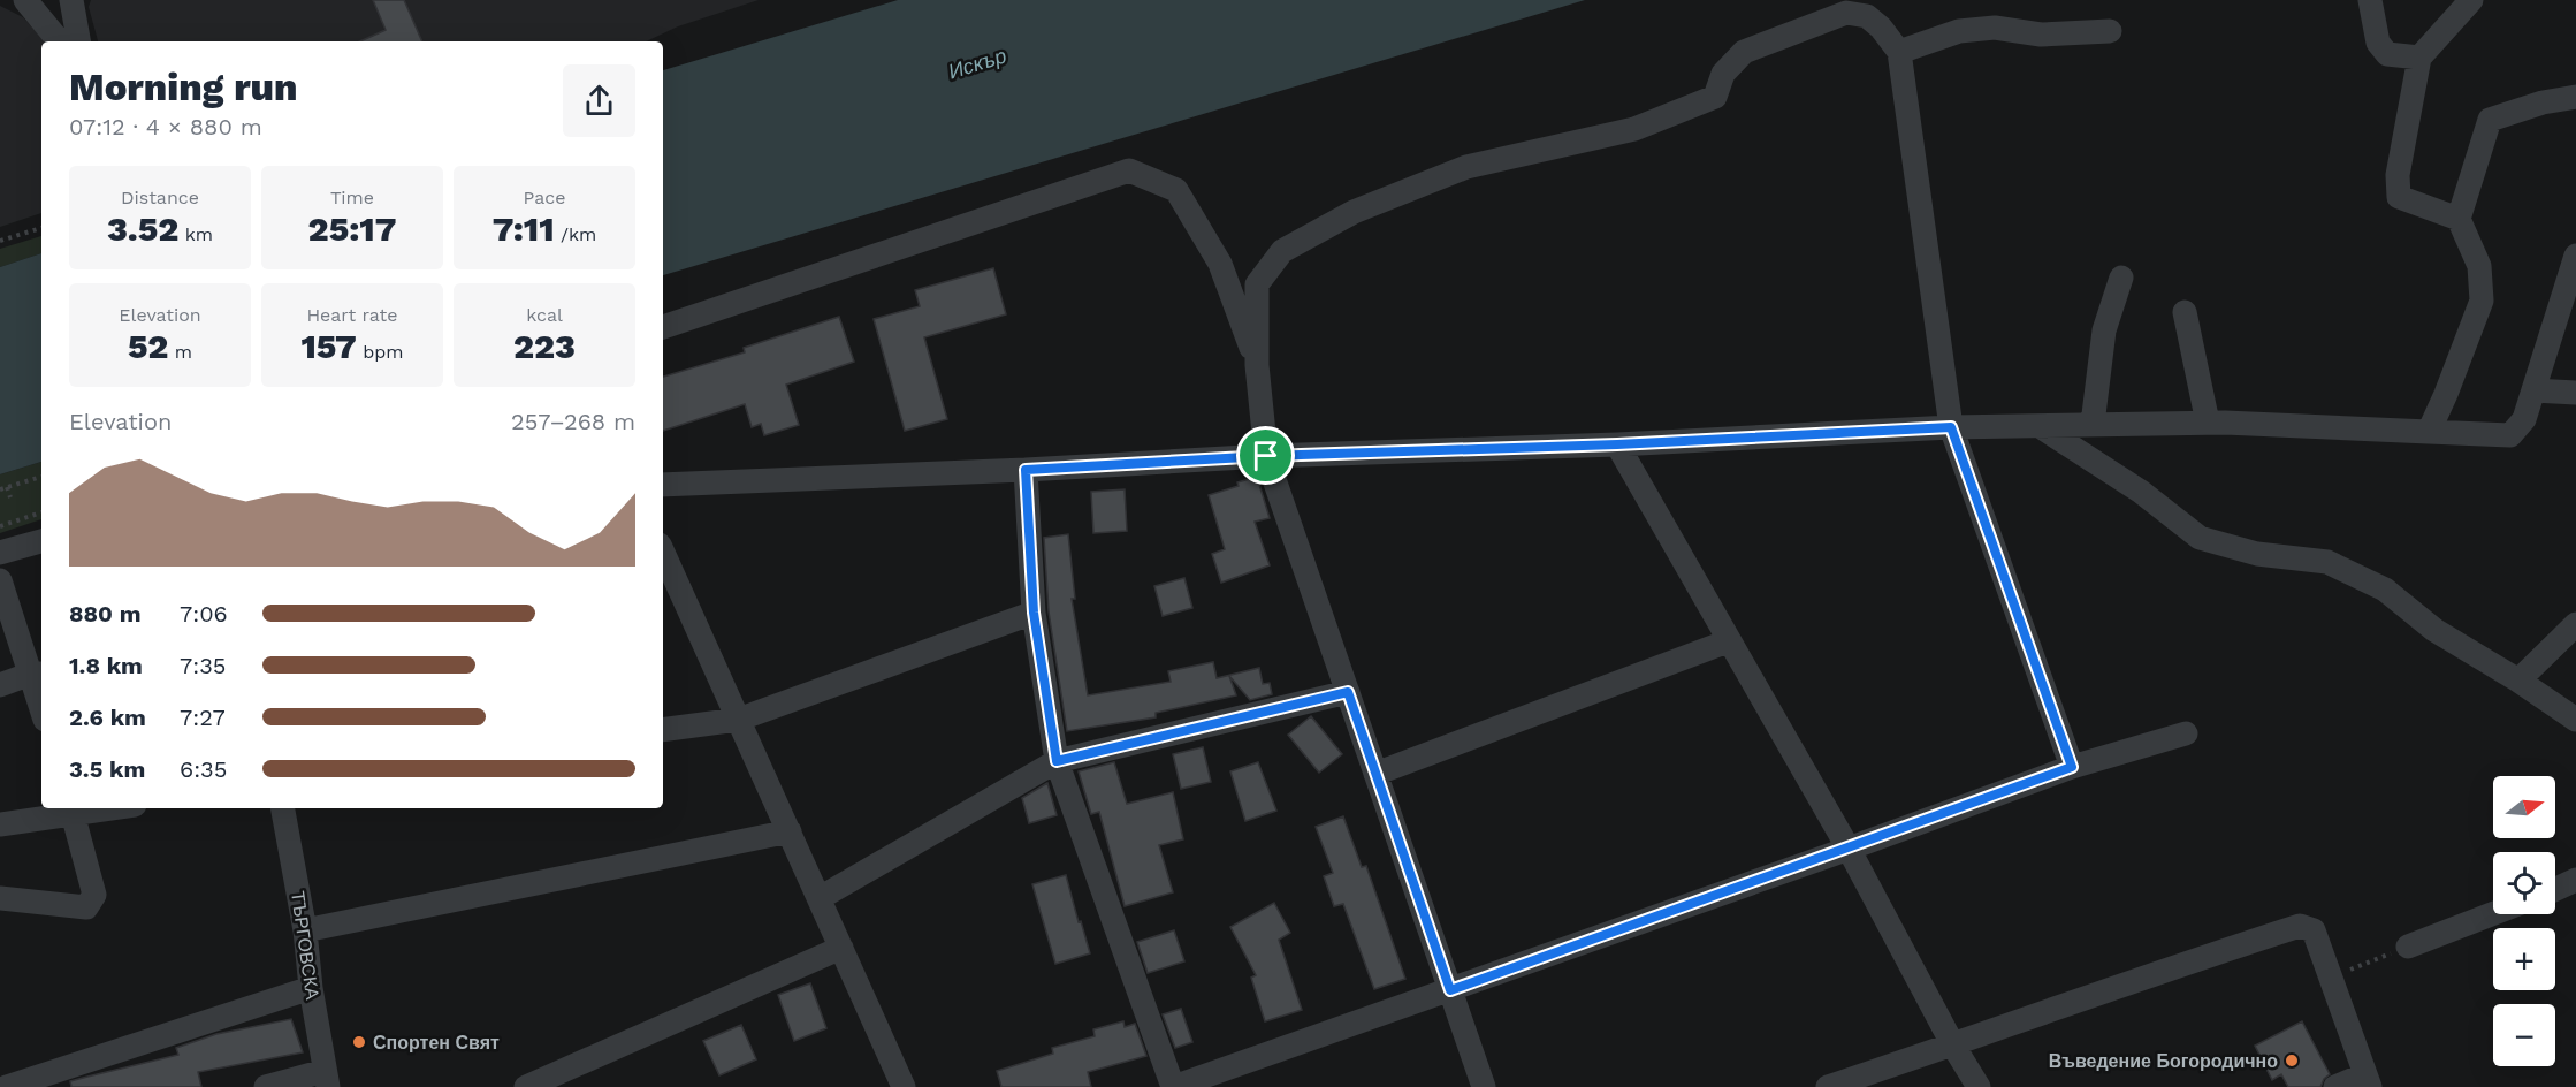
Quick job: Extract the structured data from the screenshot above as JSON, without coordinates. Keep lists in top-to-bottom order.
{
  "streets": {
    "street": ["ТЪРГОВСКА"]
  },
  "water": ["Искър"],
  "places": ["Спортен Свят", "Въведение Богородично"],
  "north": "right",
  "page": {
    "heading": ["Morning run", "07:12 · 4 × 880 m"],
    "stats": [
      ["Distance", "3.52 km"],
      ["Time", "25:17"],
      ["Pace", "7:11 /km"],
      ["Elevation", "52 m"],
      ["Heart rate", "157 bpm"],
      ["kcal", "223"]
    ],
    "chart": ["Elevation", "257–268 m"],
    "list": [
      {
        "name": "880 m",
        "note": "7:06"
      },
      {
        "name": "1.8 km",
        "note": "7:35"
      },
      {
        "name": "2.6 km",
        "note": "7:27"
      },
      {
        "name": "3.5 km",
        "note": "6:35"
      }
    ],
    "map_buttons": ["+", "−"]
  }
}
